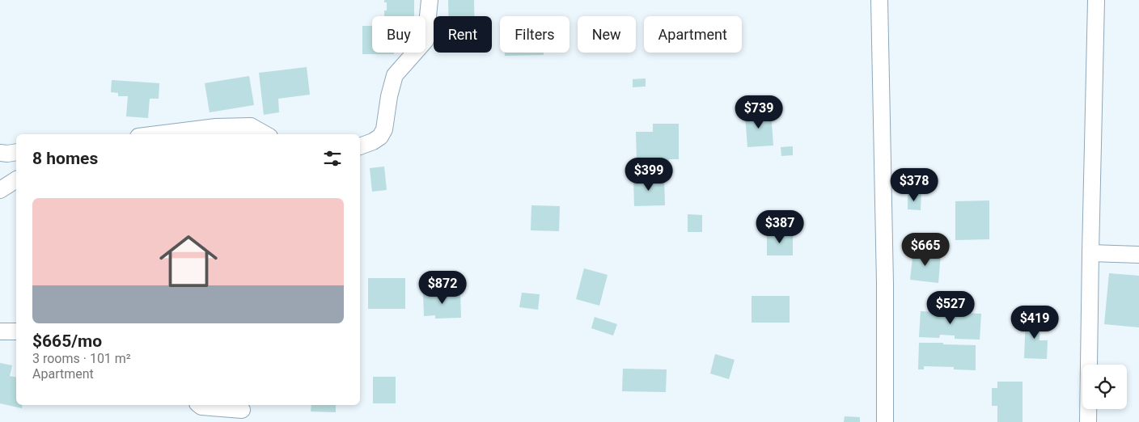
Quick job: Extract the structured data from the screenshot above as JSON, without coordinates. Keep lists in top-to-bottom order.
{
  "page": {
    "chip": [
      "Buy",
      "Rent",
      "Filters",
      "New",
      "Apartment"
    ],
    "price": [
      "$739",
      "$399",
      "$378",
      "$387",
      "$665",
      "$872",
      "$527",
      "$419"
    ],
    "heading": "8 homes",
    "list": [
      {
        "name": "$665/mo",
        "note": "3 rooms · 101 m² · Apartment"
      }
    ]
  }
}
